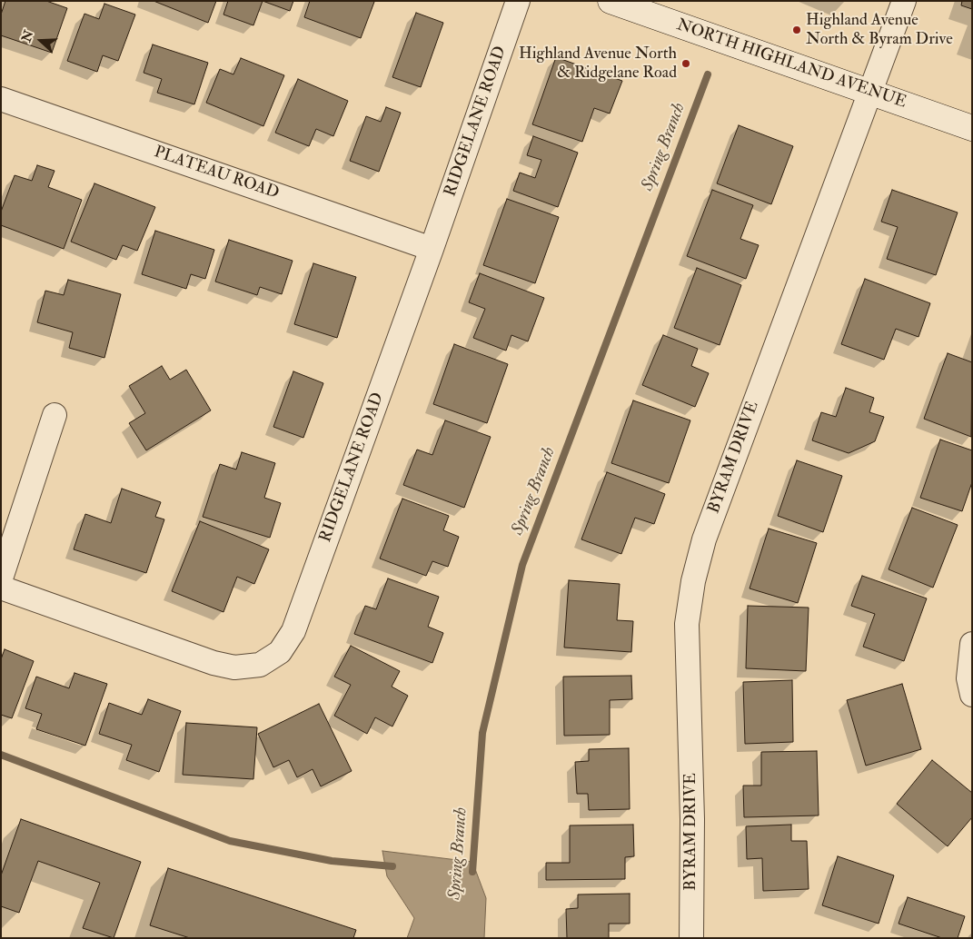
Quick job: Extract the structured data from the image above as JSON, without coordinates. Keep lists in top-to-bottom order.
{
  "streets": {
    "street": [
      "NORTH HIGHLAND AVENUE",
      "RIDGELANE ROAD",
      "PLATEAU ROAD",
      "BYRAM DRIVE"
    ]
  },
  "crossings": [
    ["NORTH HIGHLAND AVENUE", "BYRAM DRIVE"],
    ["RIDGELANE ROAD", "PLATEAU ROAD"]
  ],
  "water": ["Spring Branch"],
  "places": ["Highland Avenue North & Byram Drive", "Highland Avenue North & Ridgelane Road"],
  "north": "left"
}
